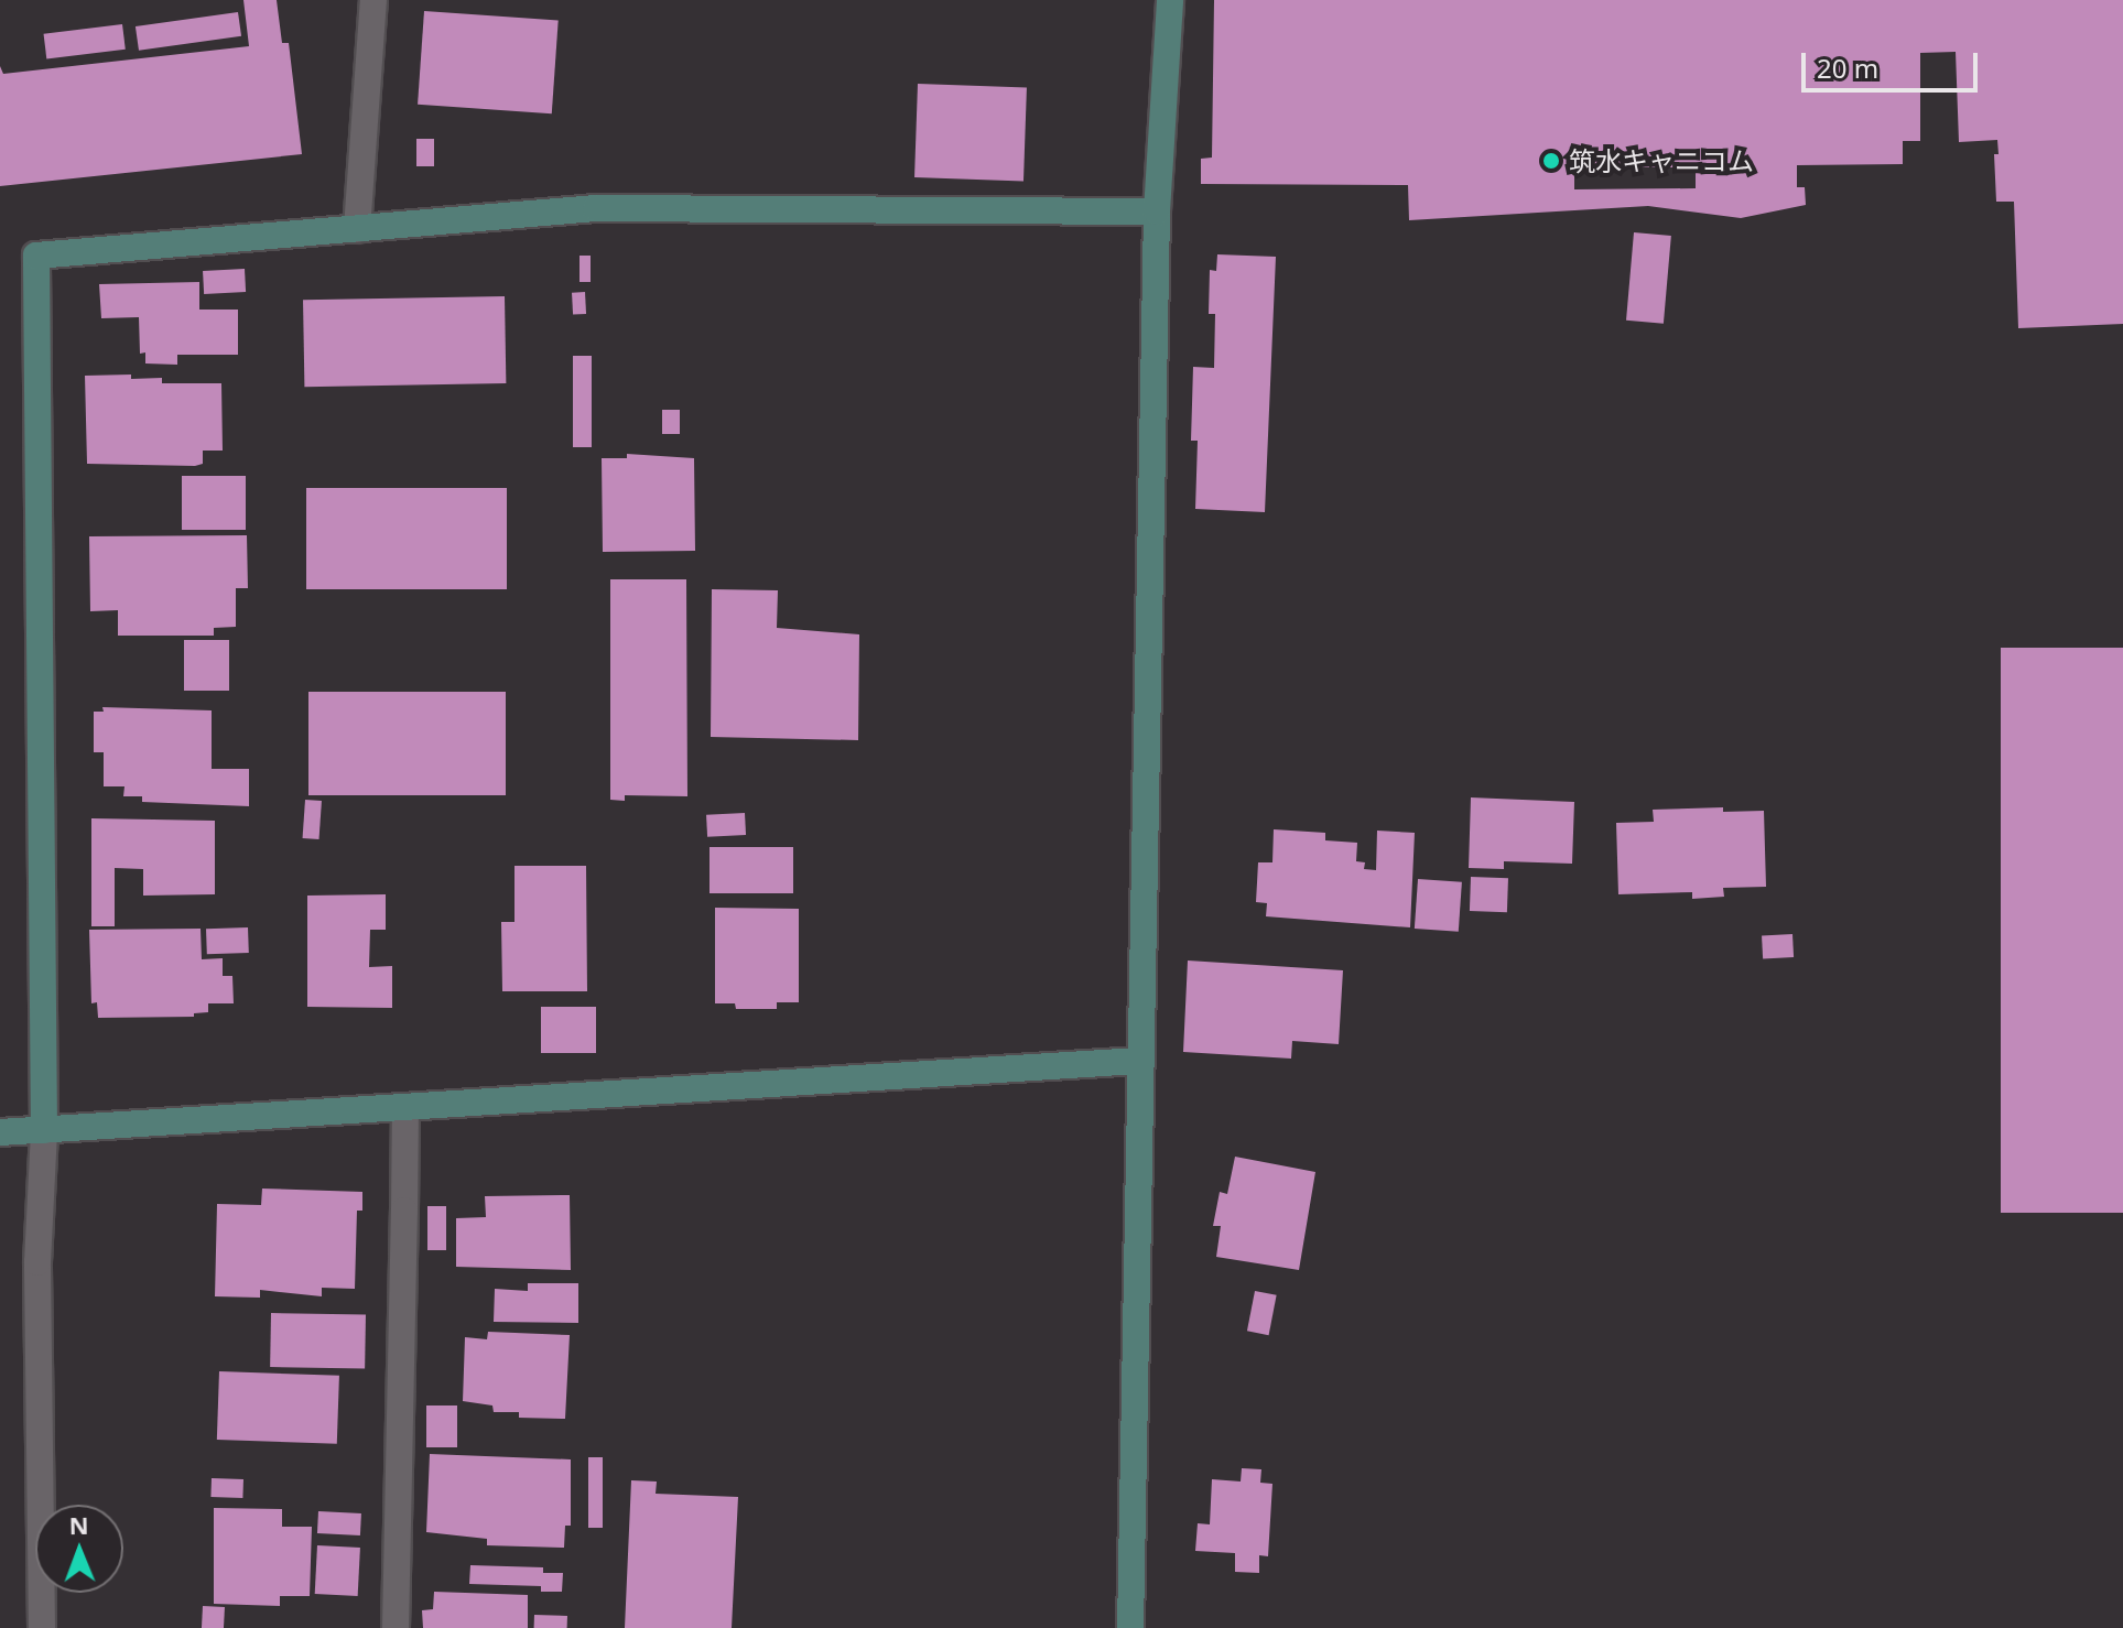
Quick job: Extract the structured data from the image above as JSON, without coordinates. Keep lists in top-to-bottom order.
{
  "places": ["筑水キャニコム"],
  "scale_bar": "20 m",
  "north": "top"
}
